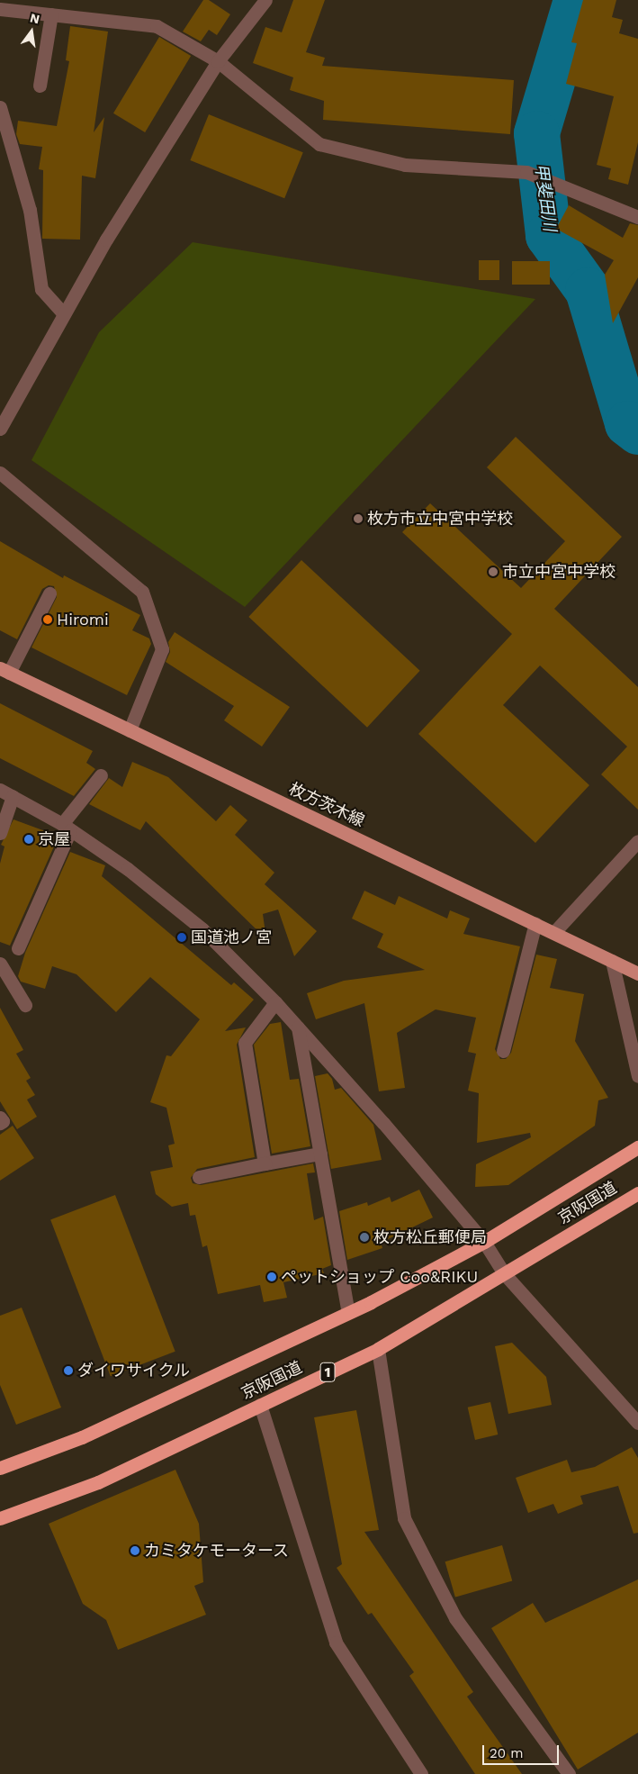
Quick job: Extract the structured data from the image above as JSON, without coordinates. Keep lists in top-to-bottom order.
{
  "streets": {
    "highway": ["京阪国道", "1"],
    "main road": ["枚方茨木線"]
  },
  "water": ["甲斐田川"],
  "places": [
    "枚方市立中宮中学校",
    "市立中宮中学校",
    "Hiromi",
    "京屋",
    "国道池ノ宮",
    "枚方松丘郵便局",
    "ペットショップ Coo&RIKU",
    "ダイワサイクル",
    "カミタケモータース"
  ],
  "scale_bar": "20 m",
  "north": "top"
}
